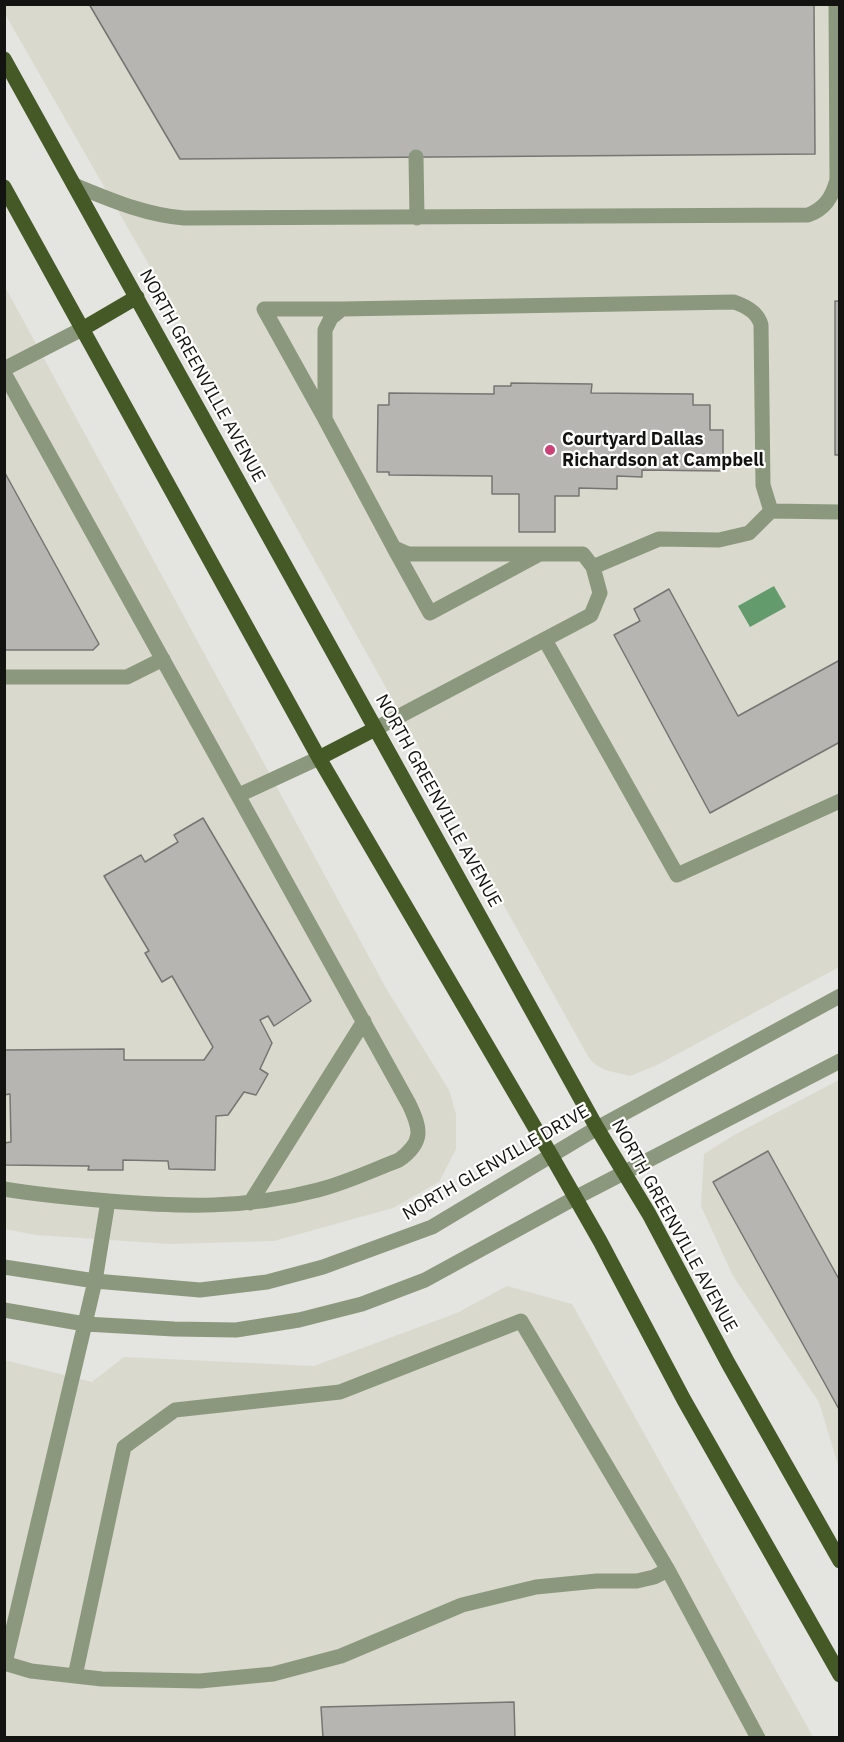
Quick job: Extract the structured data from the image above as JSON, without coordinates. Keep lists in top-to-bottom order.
{
  "streets": {
    "main road": ["NORTH GREENVILLE AVENUE"],
    "street": ["NORTH GLENVILLE DRIVE"]
  },
  "crossings": [
    ["NORTH GREENVILLE AVENUE", "NORTH GLENVILLE DRIVE"]
  ],
  "places": ["Courtyard Dallas Richardson at Campbell"]
}
